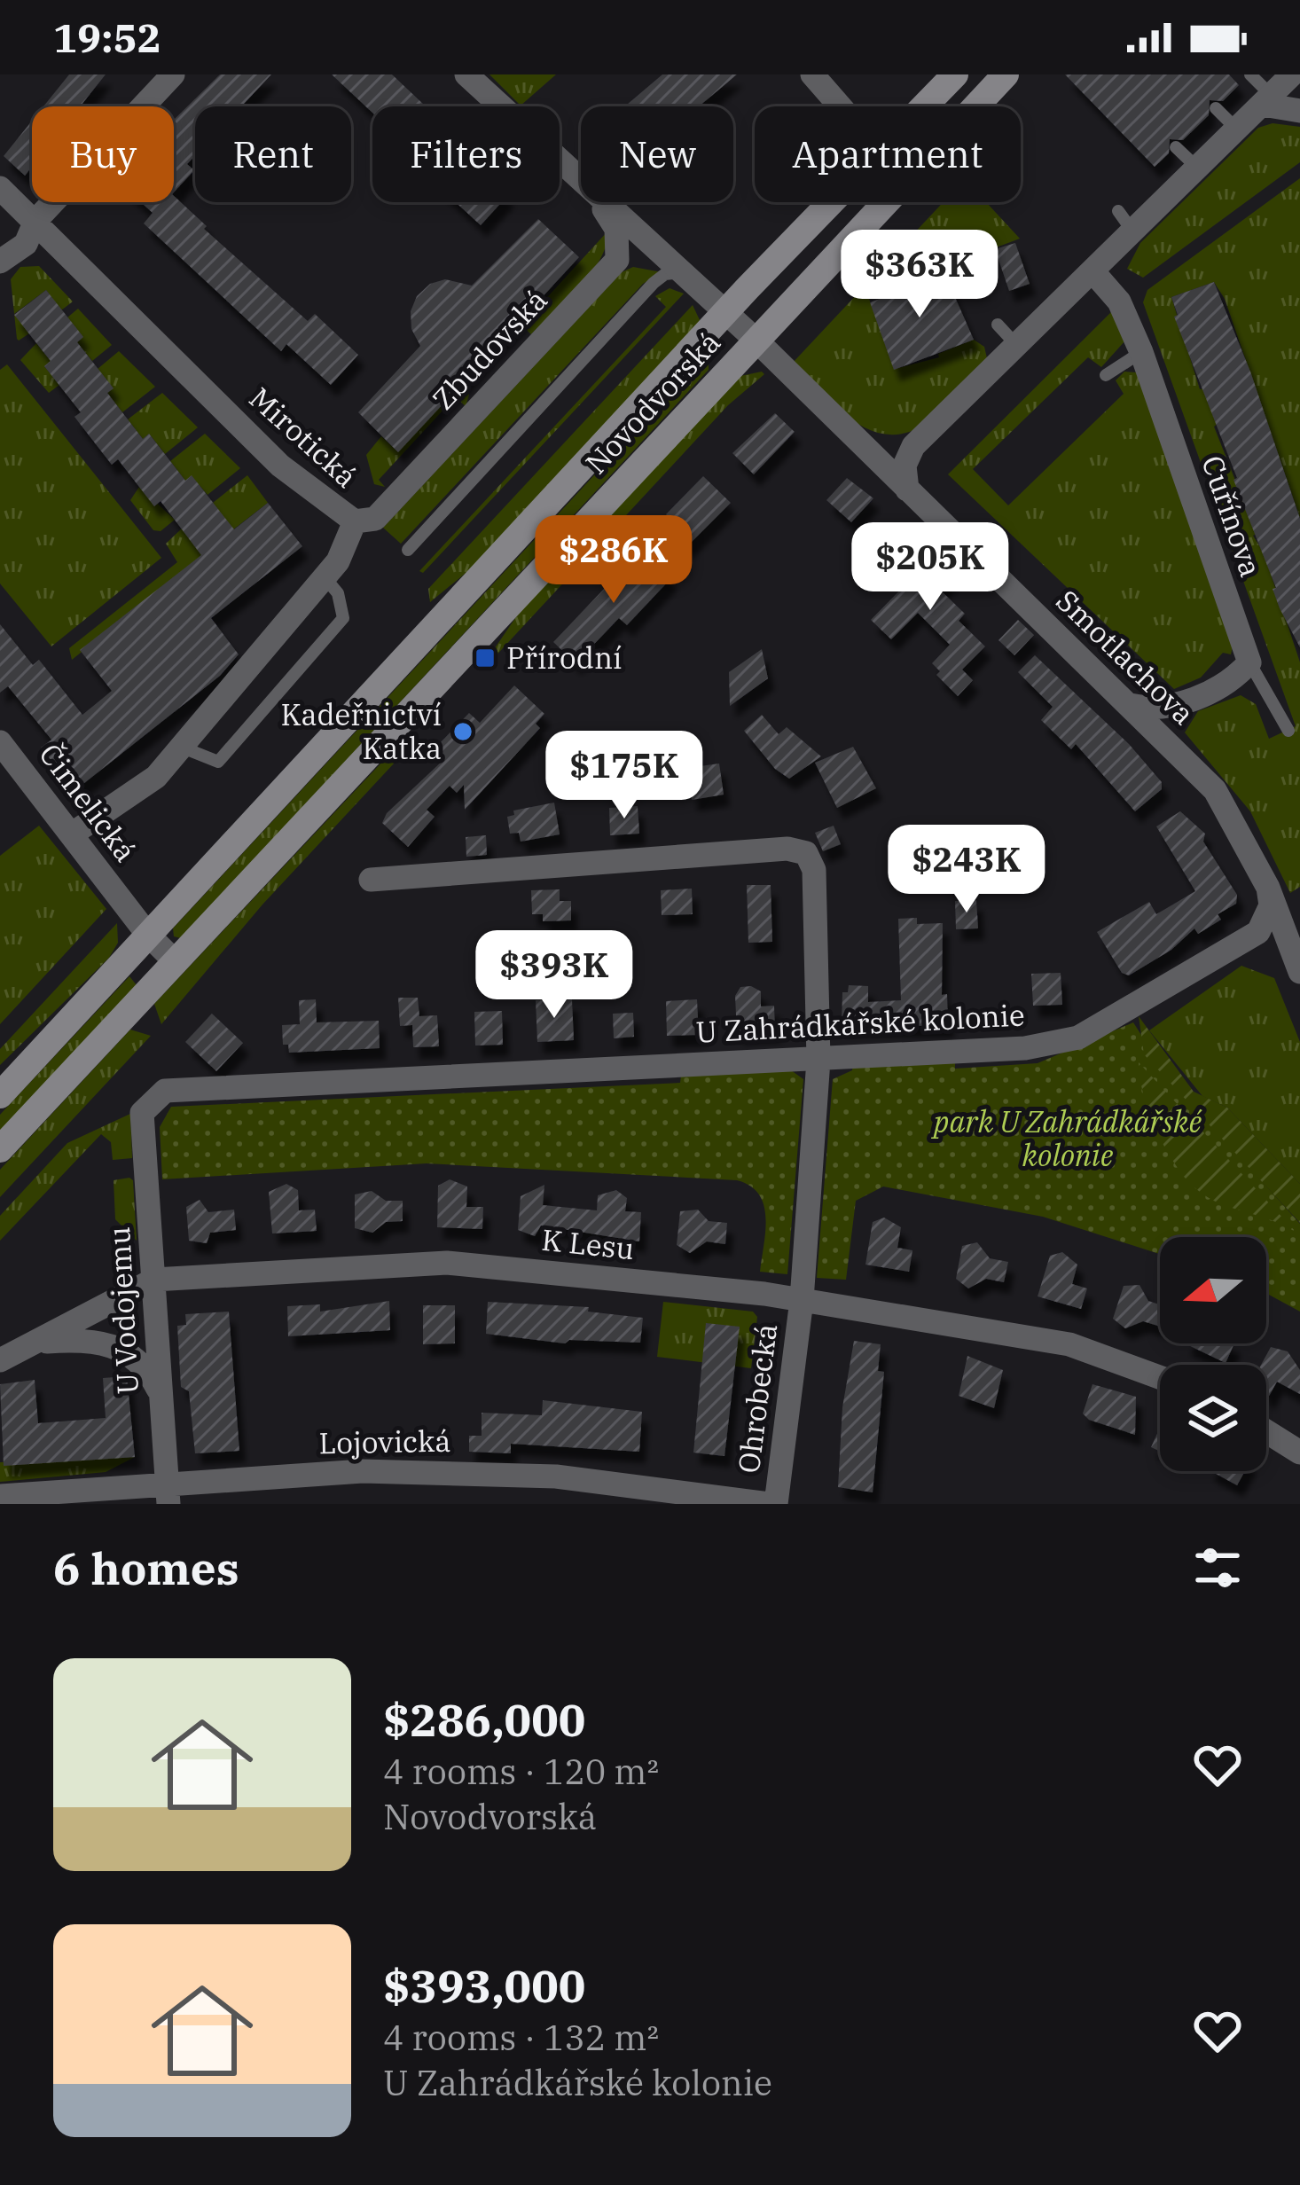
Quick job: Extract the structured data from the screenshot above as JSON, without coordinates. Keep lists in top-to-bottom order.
{
  "streets": {
    "main road": ["Novodvorská"],
    "street": [
      "Zbudovská",
      "Mirotická",
      "Cuřínova",
      "Smotlachova",
      "Čimelická",
      "U Zahrádkářské kolonie",
      "K Lesu",
      "U Vodojemu",
      "Ohrobecká",
      "Lojovická"
    ]
  },
  "crossings": [
    ["Zbudovská", "Novodvorská"],
    ["Zbudovská", "Mirotická"],
    ["Zbudovská", "Smotlachova"],
    ["Novodvorská", "Smotlachova"],
    ["Novodvorská", "Čimelická"],
    ["Mirotická", "Čimelická"],
    ["Smotlachova", "U Zahrádkářské kolonie"],
    ["U Zahrádkářské kolonie", "U Vodojemu"],
    ["K Lesu", "U Vodojemu"],
    ["K Lesu", "Ohrobecká"],
    ["U Vodojemu", "Lojovická"],
    ["Ohrobecká", "Lojovická"]
  ],
  "parks": ["park U Zahrádkářské kolonie"],
  "places": {
    "transit": ["Přírodní"],
    "other": ["Kadeřnictví Katka"]
  },
  "north": "left",
  "page": {
    "status": "19:52",
    "chip": [
      "Buy",
      "Rent",
      "Filters",
      "New",
      "Apartment"
    ],
    "price": [
      "$363K",
      "$286K",
      "$205K",
      "$175K",
      "$243K",
      "$393K"
    ],
    "heading": "6 homes",
    "list": [
      {
        "name": "$286,000",
        "note": "4 rooms · 120 m² · Novodvorská"
      },
      {
        "name": "$393,000",
        "note": "4 rooms · 132 m² · U Zahrádkářské kolonie"
      }
    ]
  }
}
